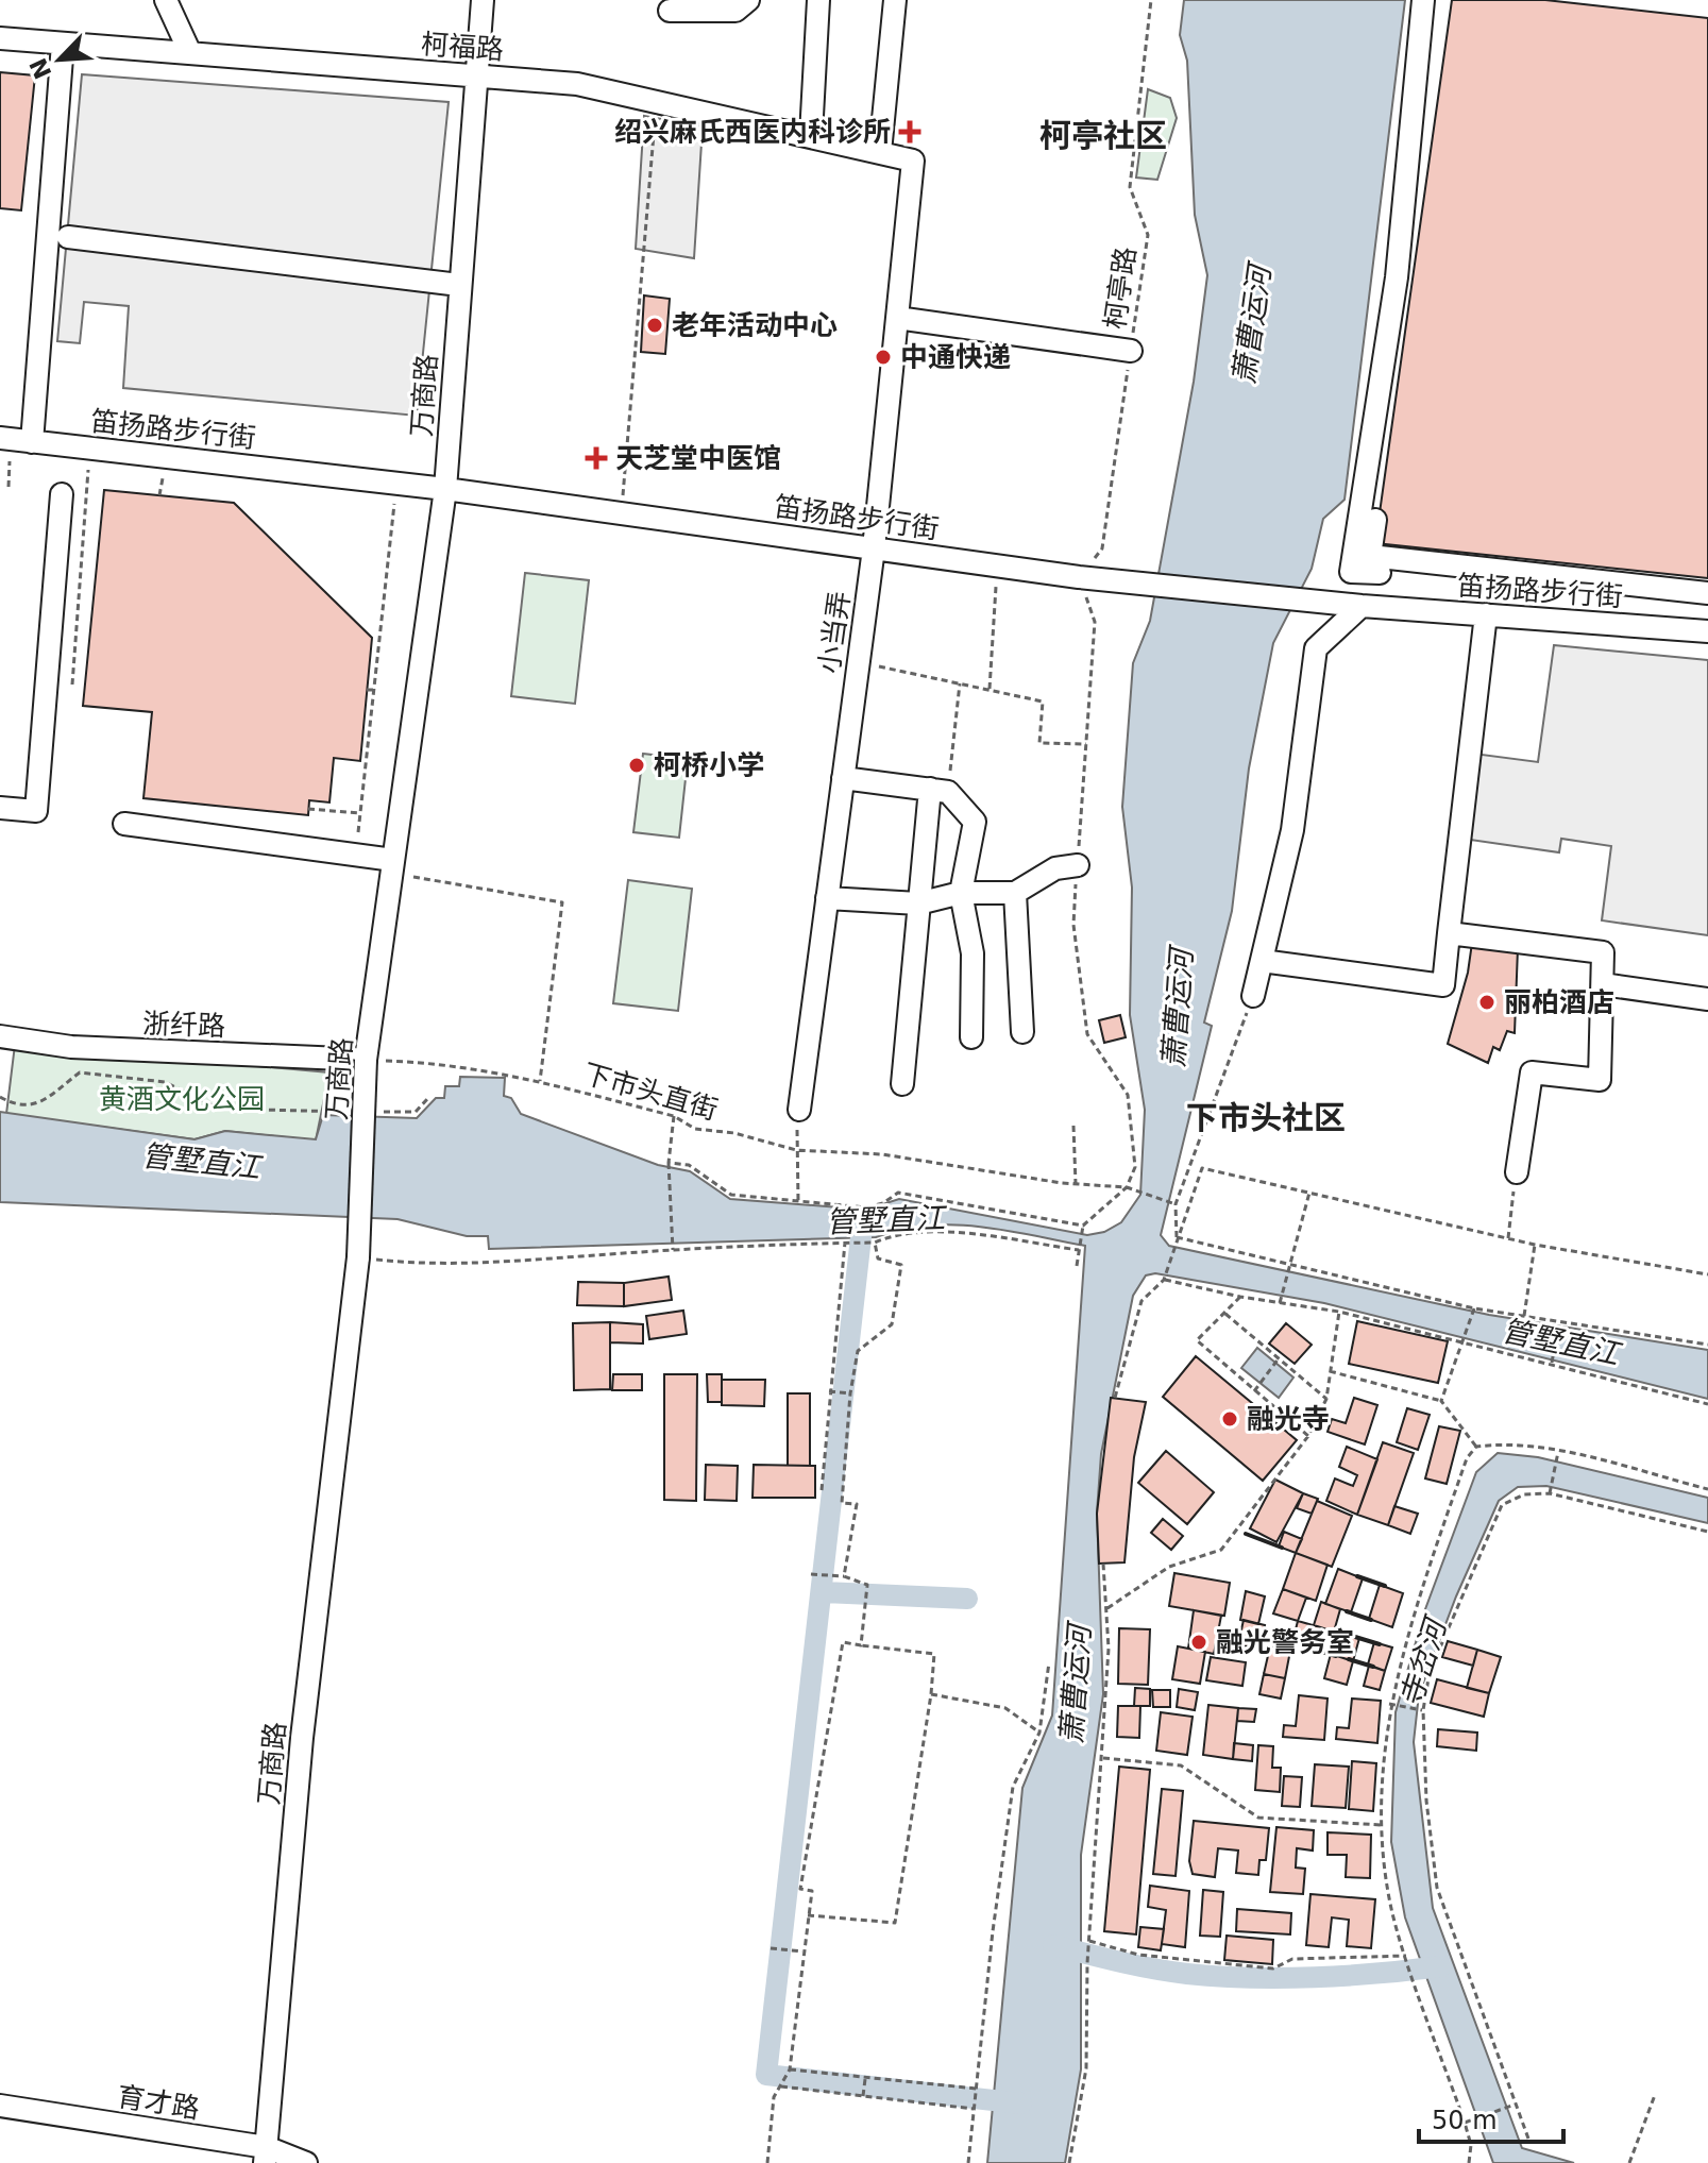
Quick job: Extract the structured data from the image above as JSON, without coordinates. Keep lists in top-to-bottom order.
{
  "streets": {
    "street": [
      "柯福路",
      "万商路",
      "笛扬路步行街",
      "小当弄",
      "浙纤路",
      "育才路"
    ],
    "path": ["柯亭路", "下市头直街"]
  },
  "crossings": [
    ["柯福路", "万商路"],
    ["柯福路", "小当弄"],
    ["柯亭路", "笛扬路步行街"],
    ["万商路", "笛扬路步行街"],
    ["万商路", "浙纤路"],
    ["万商路", "下市头直街"],
    ["万商路", "育才路"],
    ["笛扬路步行街", "小当弄"],
    ["浙纤路", "下市头直街"]
  ],
  "districts": ["柯亭社区", "下市头社区"],
  "water": ["萧曹运河", "管墅直江", "寺岔河"],
  "parks": ["黄酒文化公园"],
  "places": {
    "health": ["绍兴麻氏西医内科诊所", "天芝堂中医馆"],
    "other": [
      "老年活动中心",
      "中通快递",
      "柯桥小学",
      "丽柏酒店",
      "融光寺",
      "融光警务室"
    ]
  },
  "scale_bar": "50 m",
  "north": "bottom left"
}
